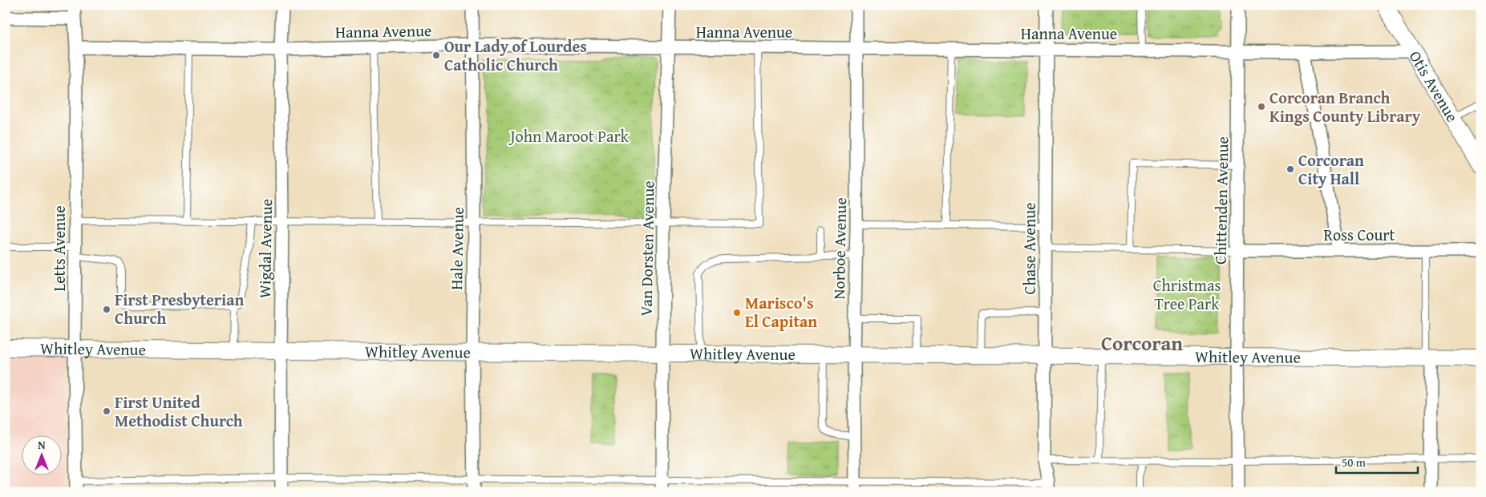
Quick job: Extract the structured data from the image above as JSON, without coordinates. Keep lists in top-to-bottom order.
{
  "streets": {
    "street": [
      "Hanna Avenue",
      "Otis Avenue",
      "Chittenden Avenue",
      "Ross Court",
      "Letts Avenue",
      "Wigdal Avenue",
      "Hale Avenue",
      "Van Dorsten Avenue",
      "Norboe Avenue",
      "Chase Avenue",
      "Whitley Avenue"
    ]
  },
  "crossings": [
    ["Hanna Avenue", "Otis Avenue"],
    ["Hanna Avenue", "Chittenden Avenue"],
    ["Hanna Avenue", "Letts Avenue"],
    ["Hanna Avenue", "Wigdal Avenue"],
    ["Hanna Avenue", "Hale Avenue"],
    ["Hanna Avenue", "Van Dorsten Avenue"],
    ["Hanna Avenue", "Norboe Avenue"],
    ["Hanna Avenue", "Chase Avenue"],
    ["Chittenden Avenue", "Ross Court"],
    ["Chittenden Avenue", "Whitley Avenue"],
    ["Letts Avenue", "Whitley Avenue"],
    ["Wigdal Avenue", "Whitley Avenue"],
    ["Hale Avenue", "Whitley Avenue"],
    ["Van Dorsten Avenue", "Whitley Avenue"],
    ["Norboe Avenue", "Whitley Avenue"],
    ["Chase Avenue", "Whitley Avenue"]
  ],
  "districts": ["Corcoran"],
  "parks": ["John Maroot Park", "Christmas Tree Park"],
  "places": [
    "Our Lady of Lourdes Catholic Church",
    "Corcoran Branch Kings County Library",
    "Corcoran City Hall",
    "First Presbyterian Church",
    "Marisco's El Capitan",
    "First United Methodist Church"
  ],
  "scale_bar": "50 m",
  "north": "top"
}
